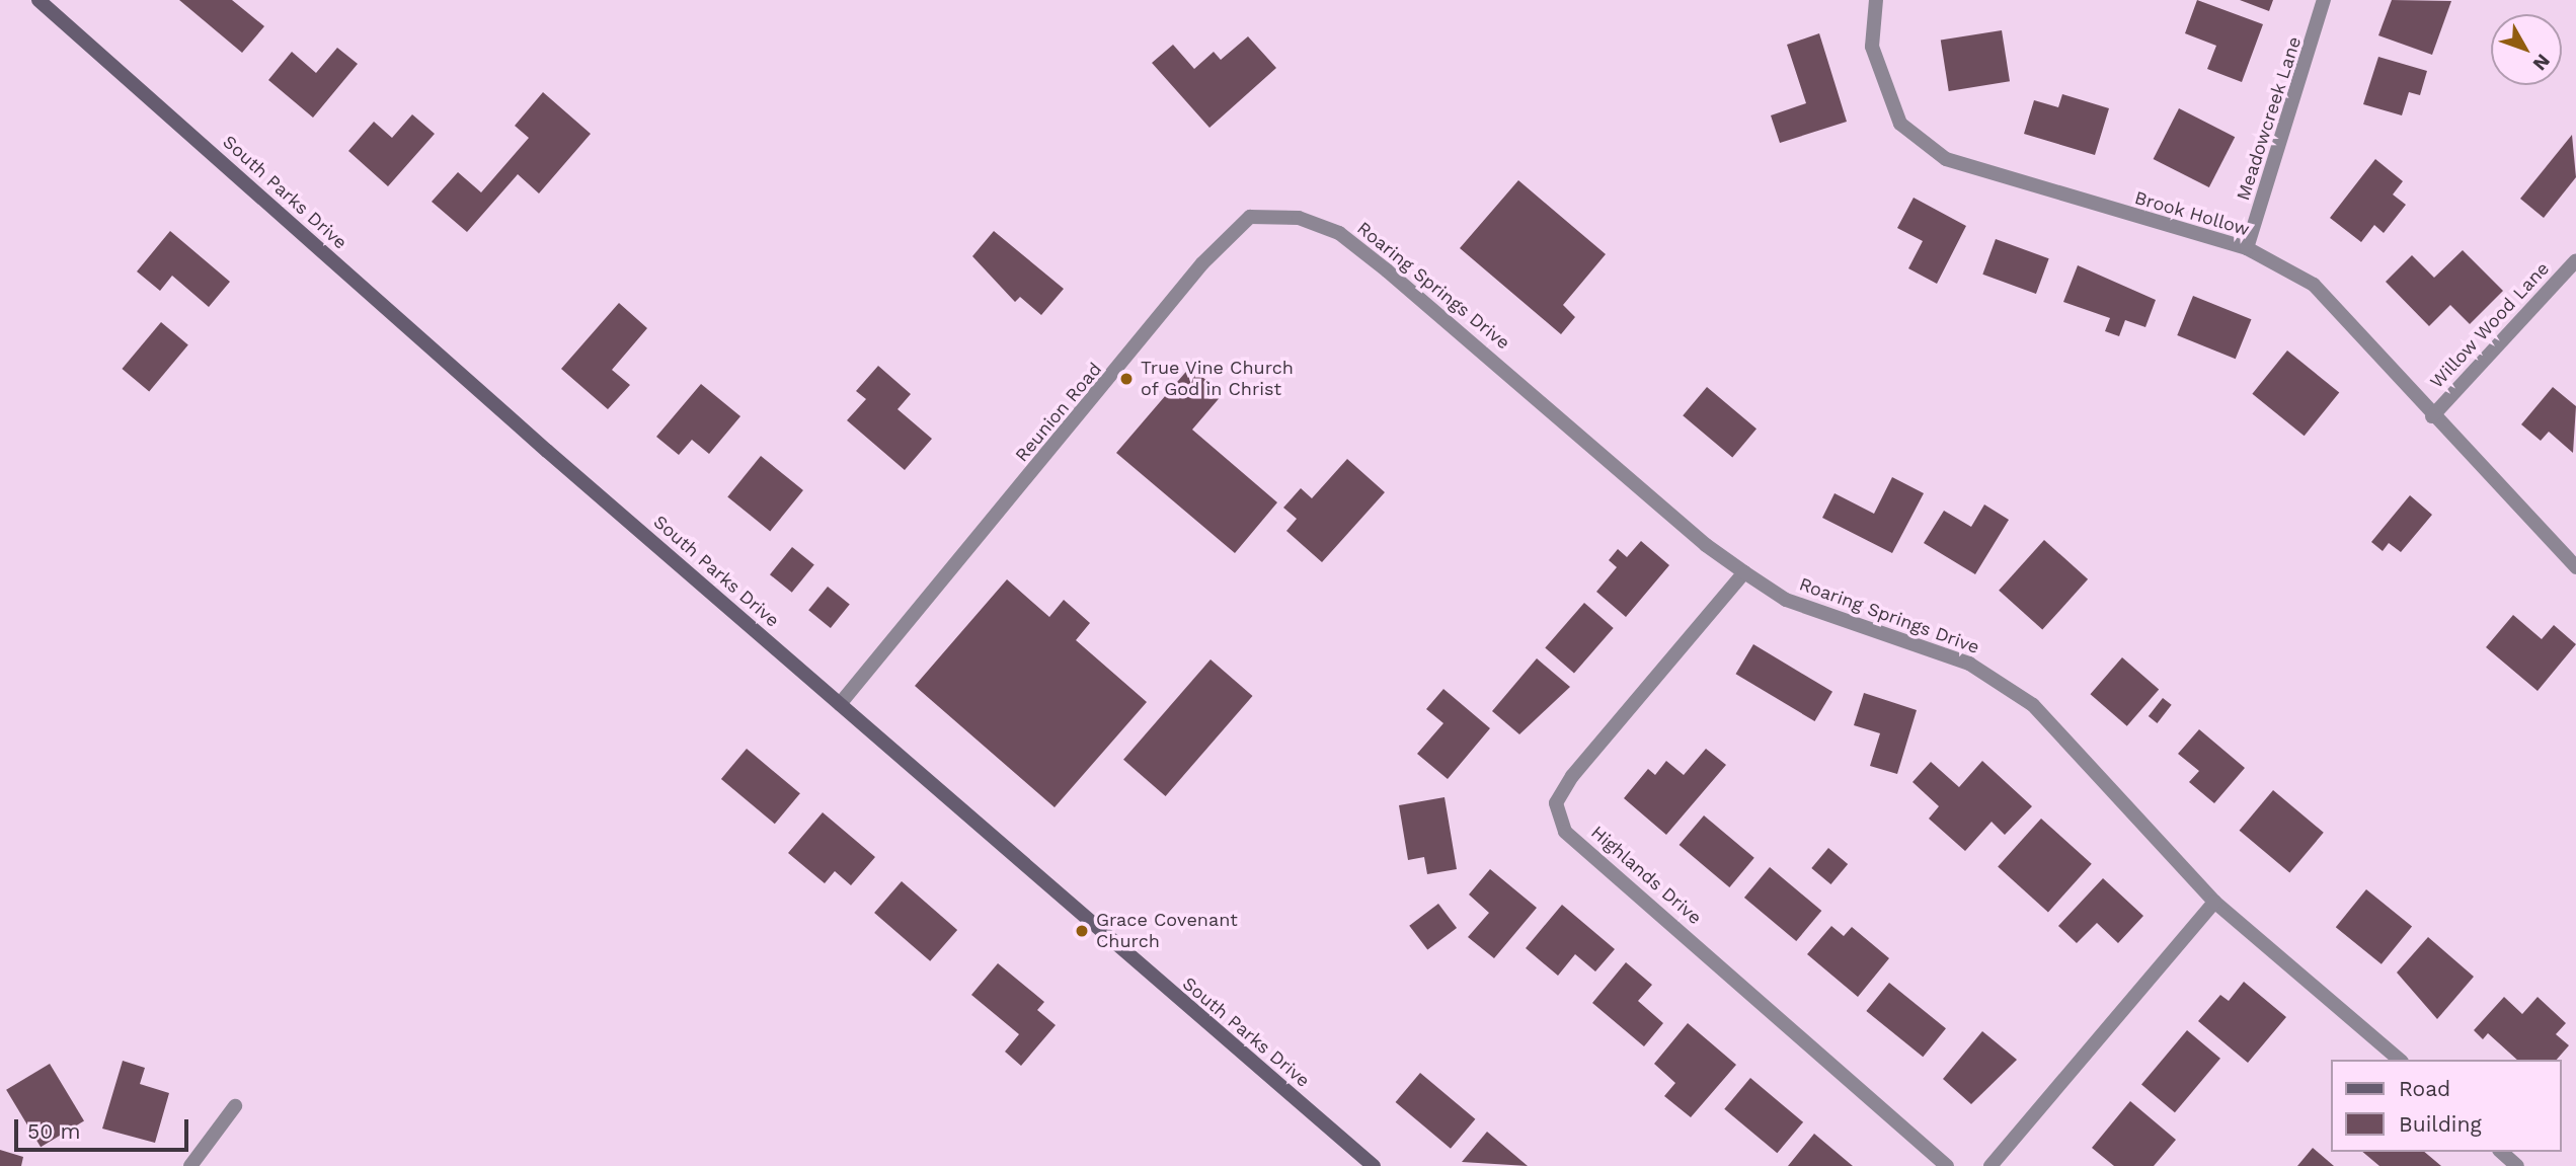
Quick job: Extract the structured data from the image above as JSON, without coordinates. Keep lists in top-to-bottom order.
{
  "streets": {
    "street": [
      "Meadowcreek Lane",
      "South Parks Drive",
      "Brook Hollow",
      "Roaring Springs Drive",
      "Willow Wood Lane",
      "Reunion Road",
      "Highlands Drive"
    ]
  },
  "crossings": [
    ["Meadowcreek Lane", "Brook Hollow"],
    ["South Parks Drive", "Reunion Road"],
    ["Brook Hollow", "Willow Wood Lane"],
    ["Roaring Springs Drive", "Reunion Road"],
    ["Roaring Springs Drive", "Highlands Drive"]
  ],
  "places": ["True Vine Church of God in Christ", "Grace Covenant Church"],
  "legend": ["Road", "Building"],
  "scale_bar": "50 m",
  "north": "bottom right"
}
